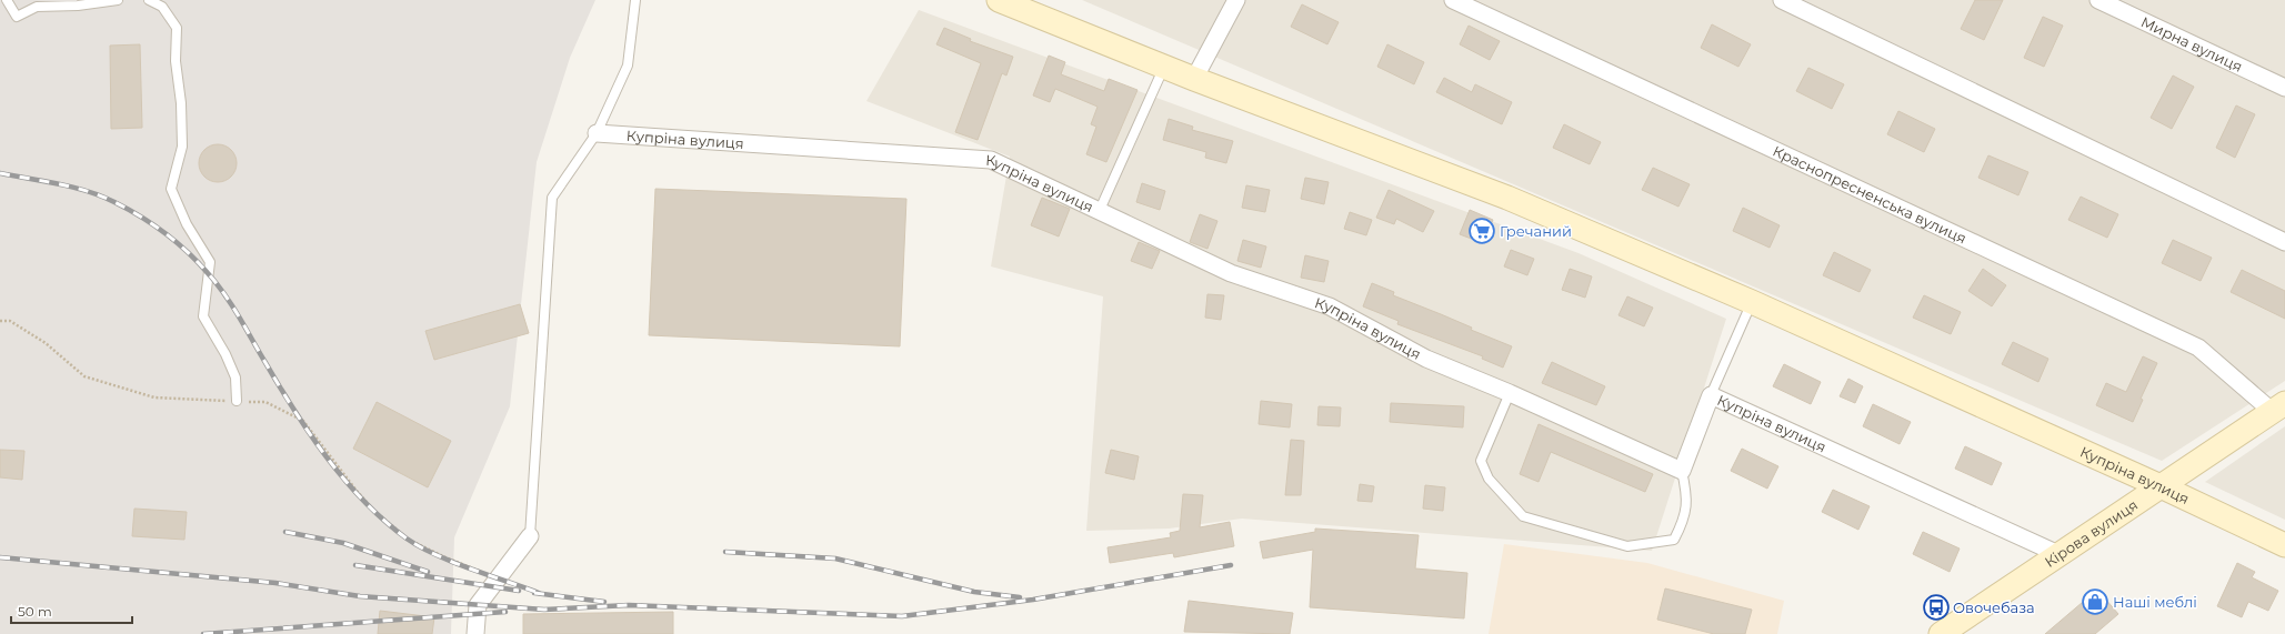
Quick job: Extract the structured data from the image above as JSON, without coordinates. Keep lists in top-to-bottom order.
{
  "streets": {
    "main road": ["Купріна вулиця", "Кірова вулиця"],
    "street": ["Мирна вулиця", "Краснопресненська вулиця"]
  },
  "crossings": [
    ["Купріна вулиця", "Кірова вулиця"],
    ["Краснопресненська вулиця", "Кірова вулиця"]
  ],
  "places": {
    "supermarket": ["Гречаний"],
    "shop": ["Наші меблі"],
    "bus stop": ["Овочебаза"]
  },
  "scale_bar": "50 m"
}
